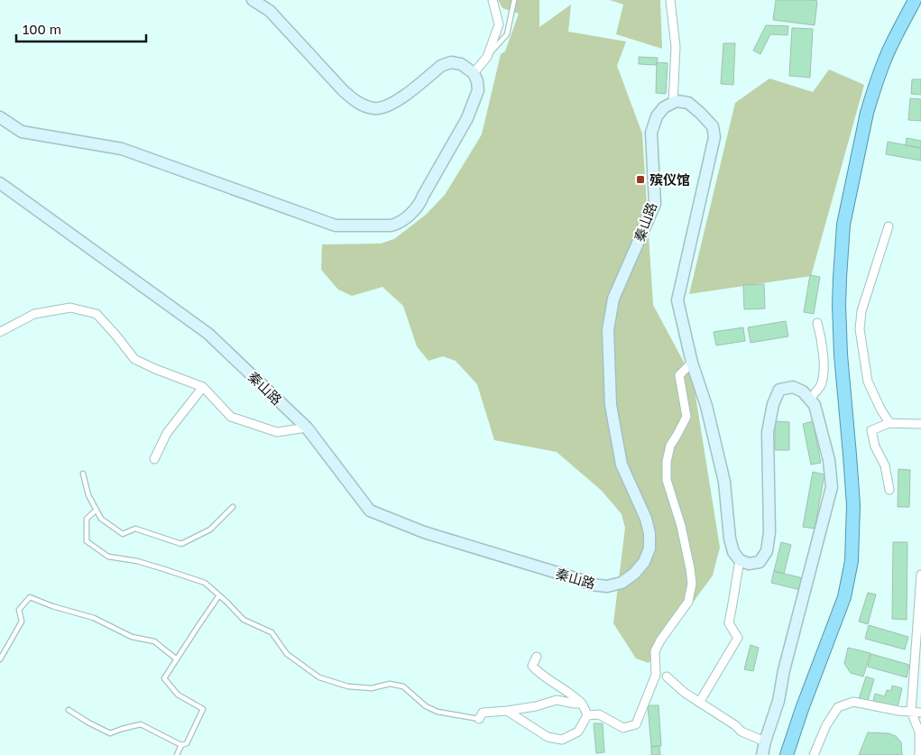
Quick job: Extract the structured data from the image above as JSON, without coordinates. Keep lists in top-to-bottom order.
{
  "streets": {
    "main road": ["秦山路"]
  },
  "places": {
    "transit": ["殡仪馆"]
  },
  "scale_bar": "100 m"
}
